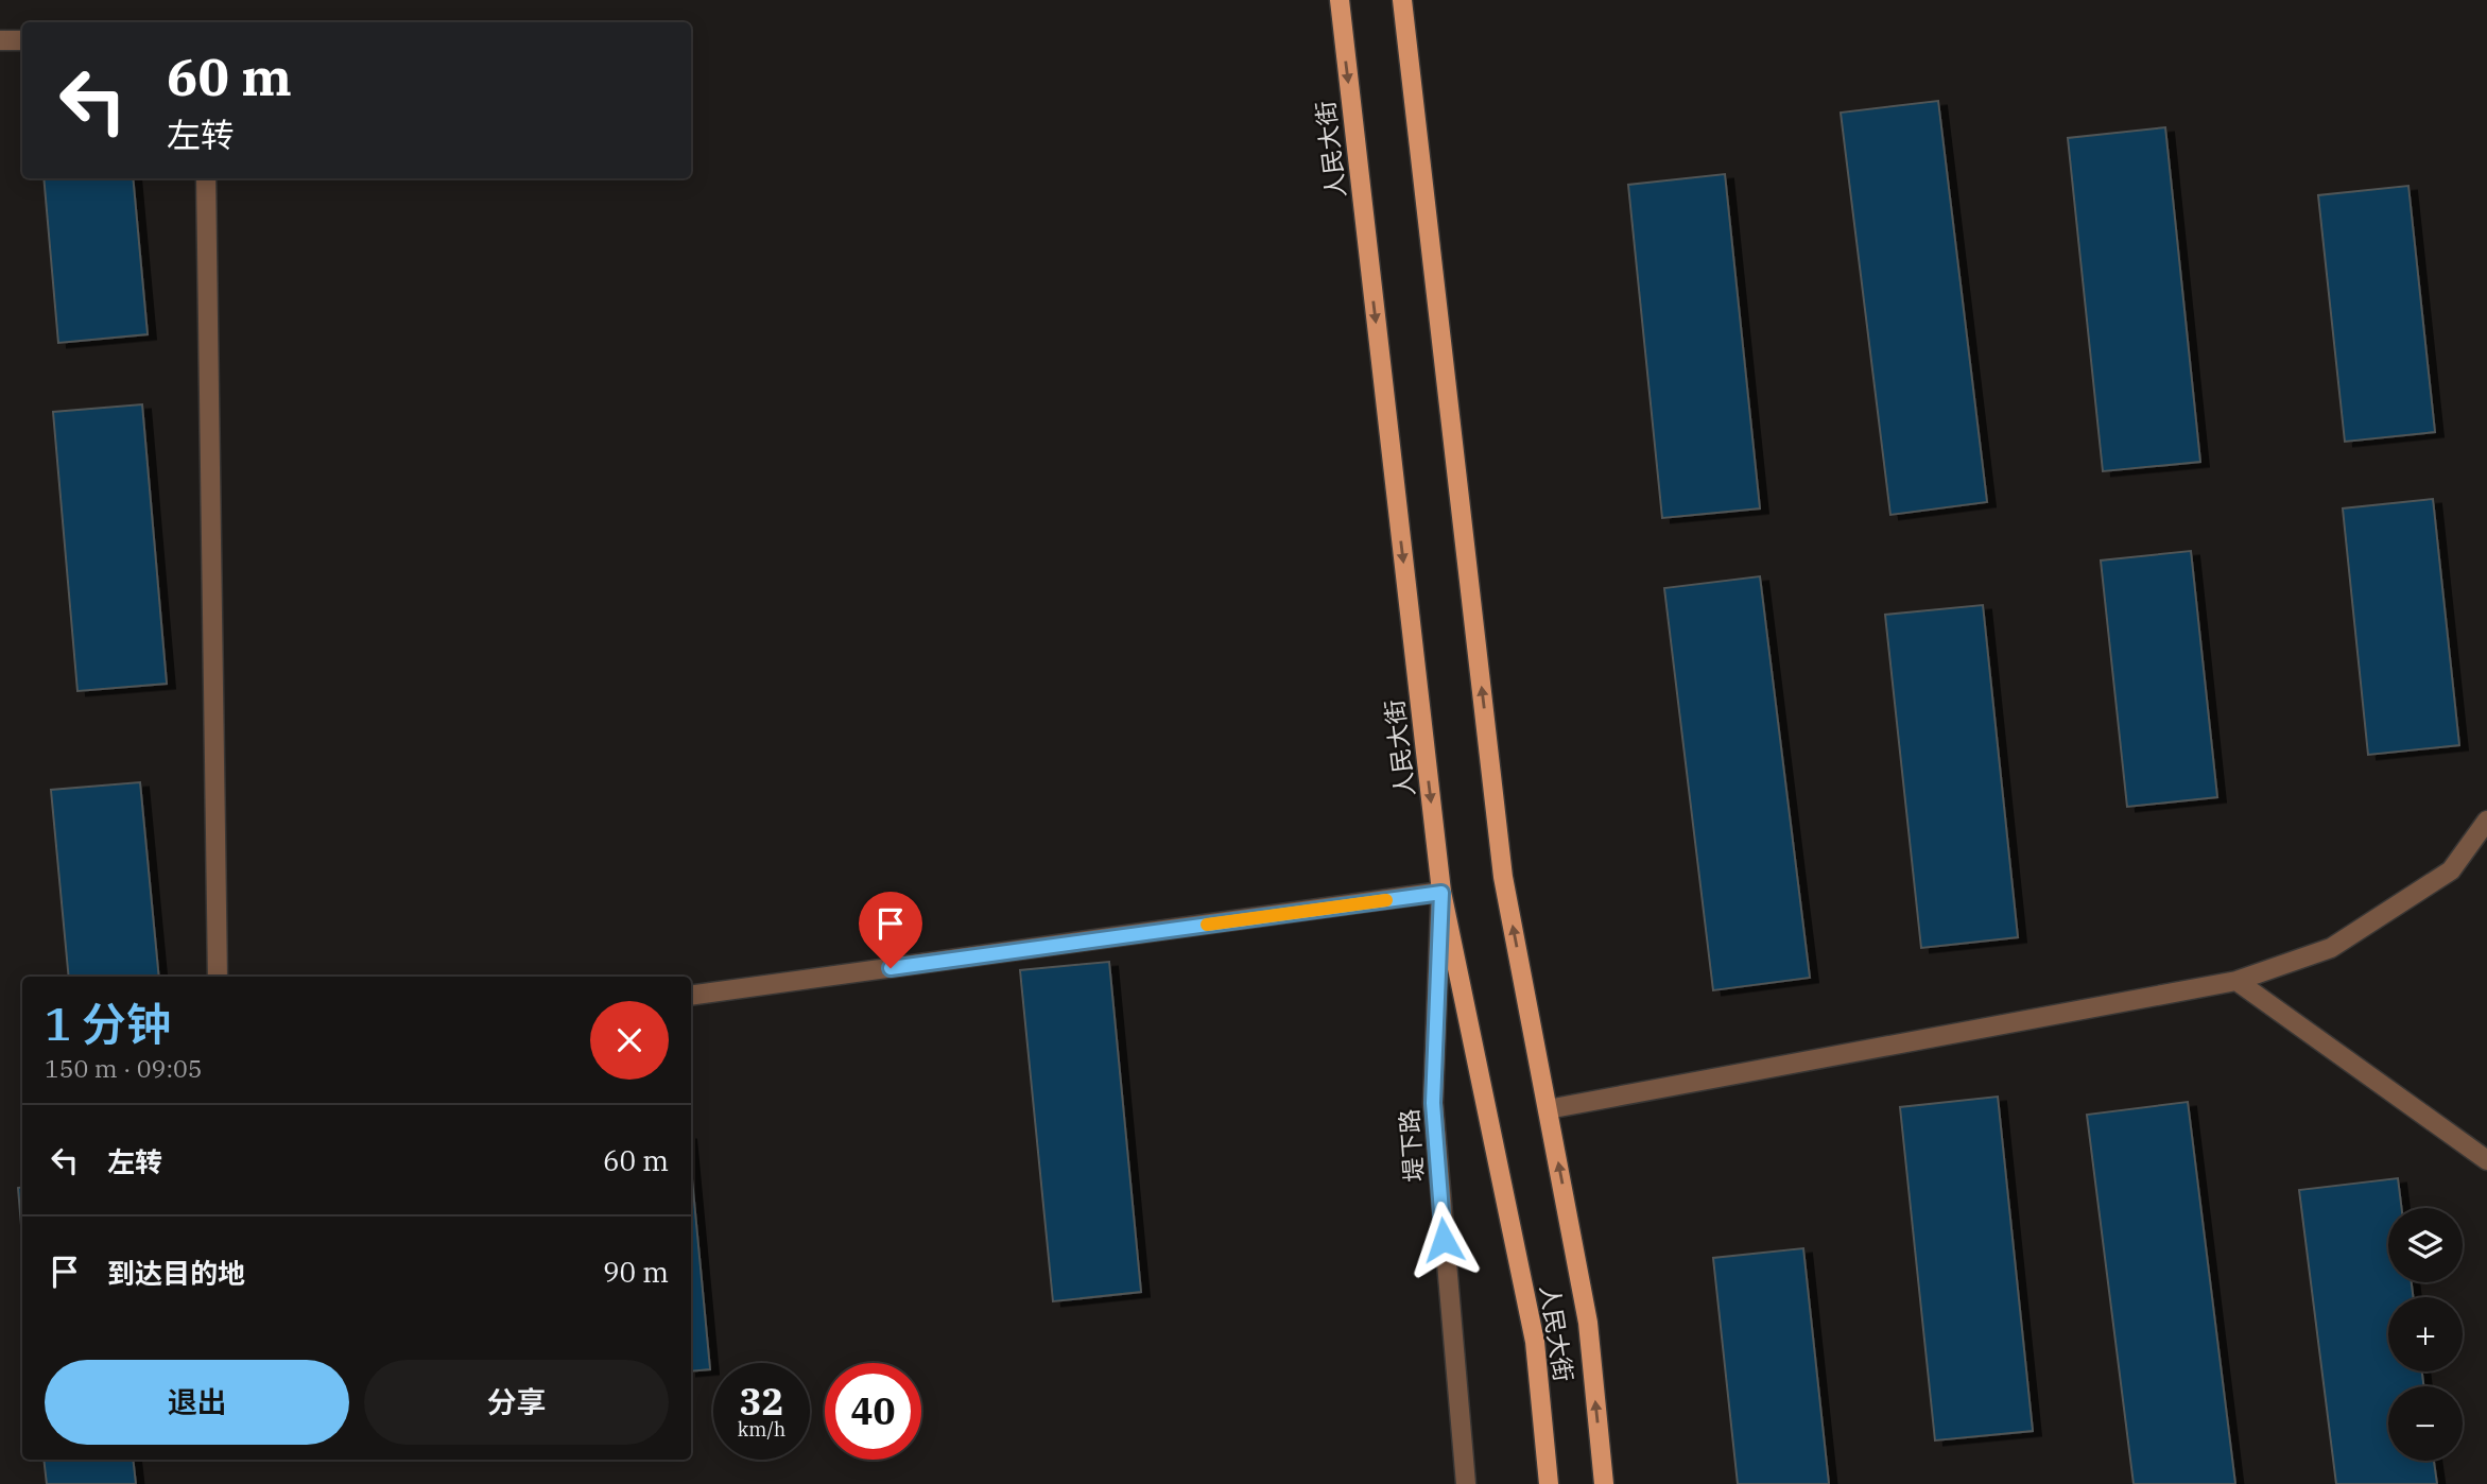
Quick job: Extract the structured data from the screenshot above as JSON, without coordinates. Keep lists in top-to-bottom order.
{
  "streets": {
    "main road": ["人民大街"],
    "street": ["堤下路"]
  },
  "crossings": [
    ["人民大街", "堤下路"]
  ],
  "page": {
    "turn": ["60 m", "左转"],
    "heading": ["1 分钟", "150 m · 09:05"],
    "list": [
      {
        "name": "左转",
        "value": "60 m"
      },
      {
        "name": "到达目的地",
        "value": "90 m"
      }
    ],
    "map_buttons": ["+", "−"],
    "buttons": ["退出", "分享"],
    "speed": "32 km/h",
    "limit": "40"
  }
}
